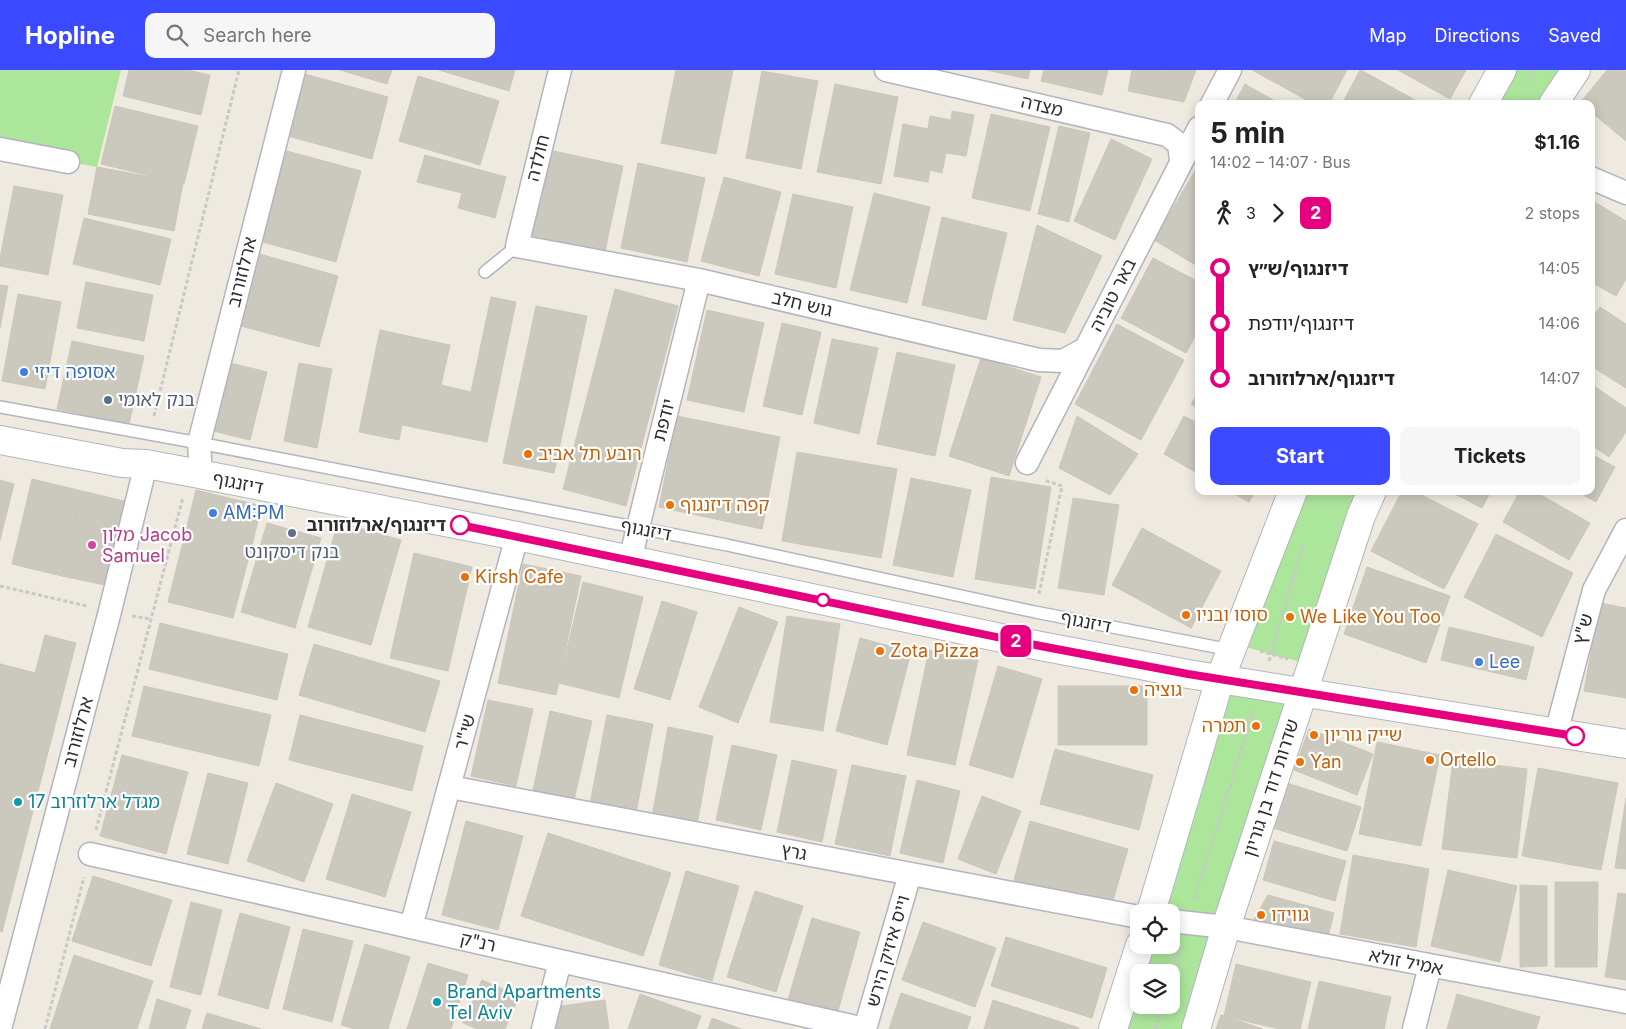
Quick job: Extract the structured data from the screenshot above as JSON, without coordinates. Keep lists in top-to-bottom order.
{
  "streets": {
    "street": [
      "מצדה",
      "חולדה",
      "ארלוזורוב",
      "באר טוביה",
      "גוש חלב",
      "יודפת",
      "דיזנגוף",
      "ש\"ץ",
      "שי\"ר",
      "שדרות דוד בן גוריון",
      "גרץ",
      "רנ\"ק",
      "וייס איזיק הירש",
      "אמיל זולא"
    ]
  },
  "crossings": [
    ["מצדה", "באר טוביה"],
    ["חולדה", "גוש חלב"],
    ["ארלוזורוב", "דיזנגוף"],
    ["באר טוביה", "גוש חלב"],
    ["גוש חלב", "יודפת"],
    ["יודפת", "דיזנגוף"],
    ["דיזנגוף", "ש\"ץ"],
    ["דיזנגוף", "שי\"ר"],
    ["דיזנגוף", "שדרות דוד בן גוריון"],
    ["שי\"ר", "גרץ"],
    ["שי\"ר", "רנ\"ק"],
    ["שדרות דוד בן גוריון", "אמיל זולא"],
    ["גרץ", "וייס איזיק הירש"],
    ["רנ\"ק", "וייס איזיק הירש"]
  ],
  "places": [
    "אסופה דיזי",
    "בנק לאומי",
    "רובע תל אביב",
    "קפה דיזנגוף",
    "AM:PM",
    "דיזנגוף/ארלוזורוב",
    "בנק דיסקונט",
    "מלון Jacob Samuel",
    "Kirsh Cafe",
    "סוסו ובניו",
    "We Like You Too",
    "Zota Pizza",
    "Lee",
    "גוציה",
    "תמרה",
    "שייק גוריון",
    "Ortello",
    "Yan",
    "מגדל ארלוזרוב 17",
    "גווידו",
    "Brand Apartments Tel Aviv"
  ],
  "lines": ["bus line 2"],
  "page": {
    "header": "Hopline",
    "search": "Search here",
    "nav": ["Map", "Directions", "Saved"],
    "on_map": "2",
    "heading": ["5 min", "14:02 – 14:07 · Bus", "$1.16"],
    "legs": ["3", "2", "2 stops"],
    "list": [
      {
        "name": "דיזנגוף/ש״ץ",
        "value": "14:05"
      },
      {
        "name": "דיזנגוף/יודפת",
        "value": "14:06"
      },
      {
        "name": "דיזנגוף/ארלוזורוב",
        "value": "14:07"
      }
    ],
    "buttons": ["Start", "Tickets"]
  }
}
